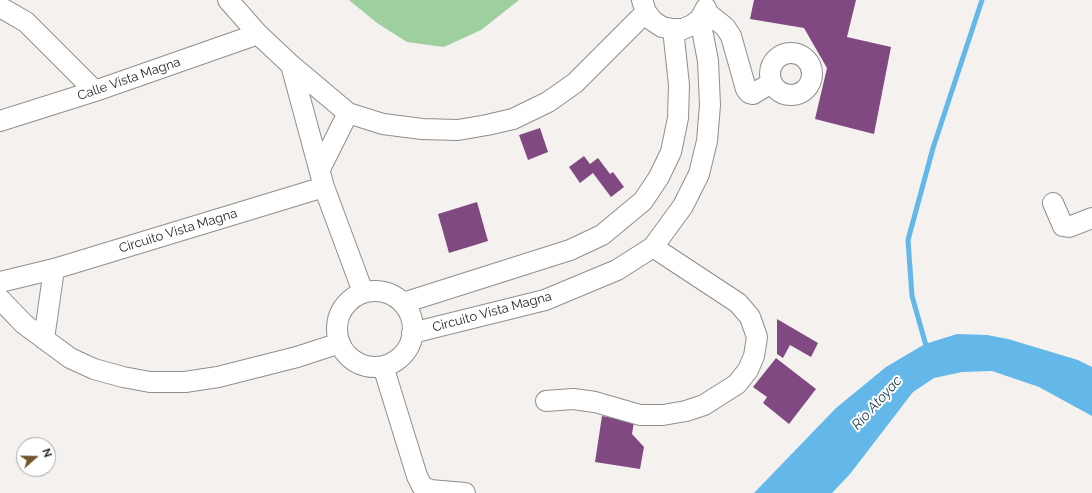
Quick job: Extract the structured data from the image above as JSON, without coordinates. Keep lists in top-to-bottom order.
{
  "streets": {
    "street": ["Calle Vista Magna", "Circuito Vista Magna"]
  },
  "water": ["Río Atoyac"],
  "north": "right"
}
